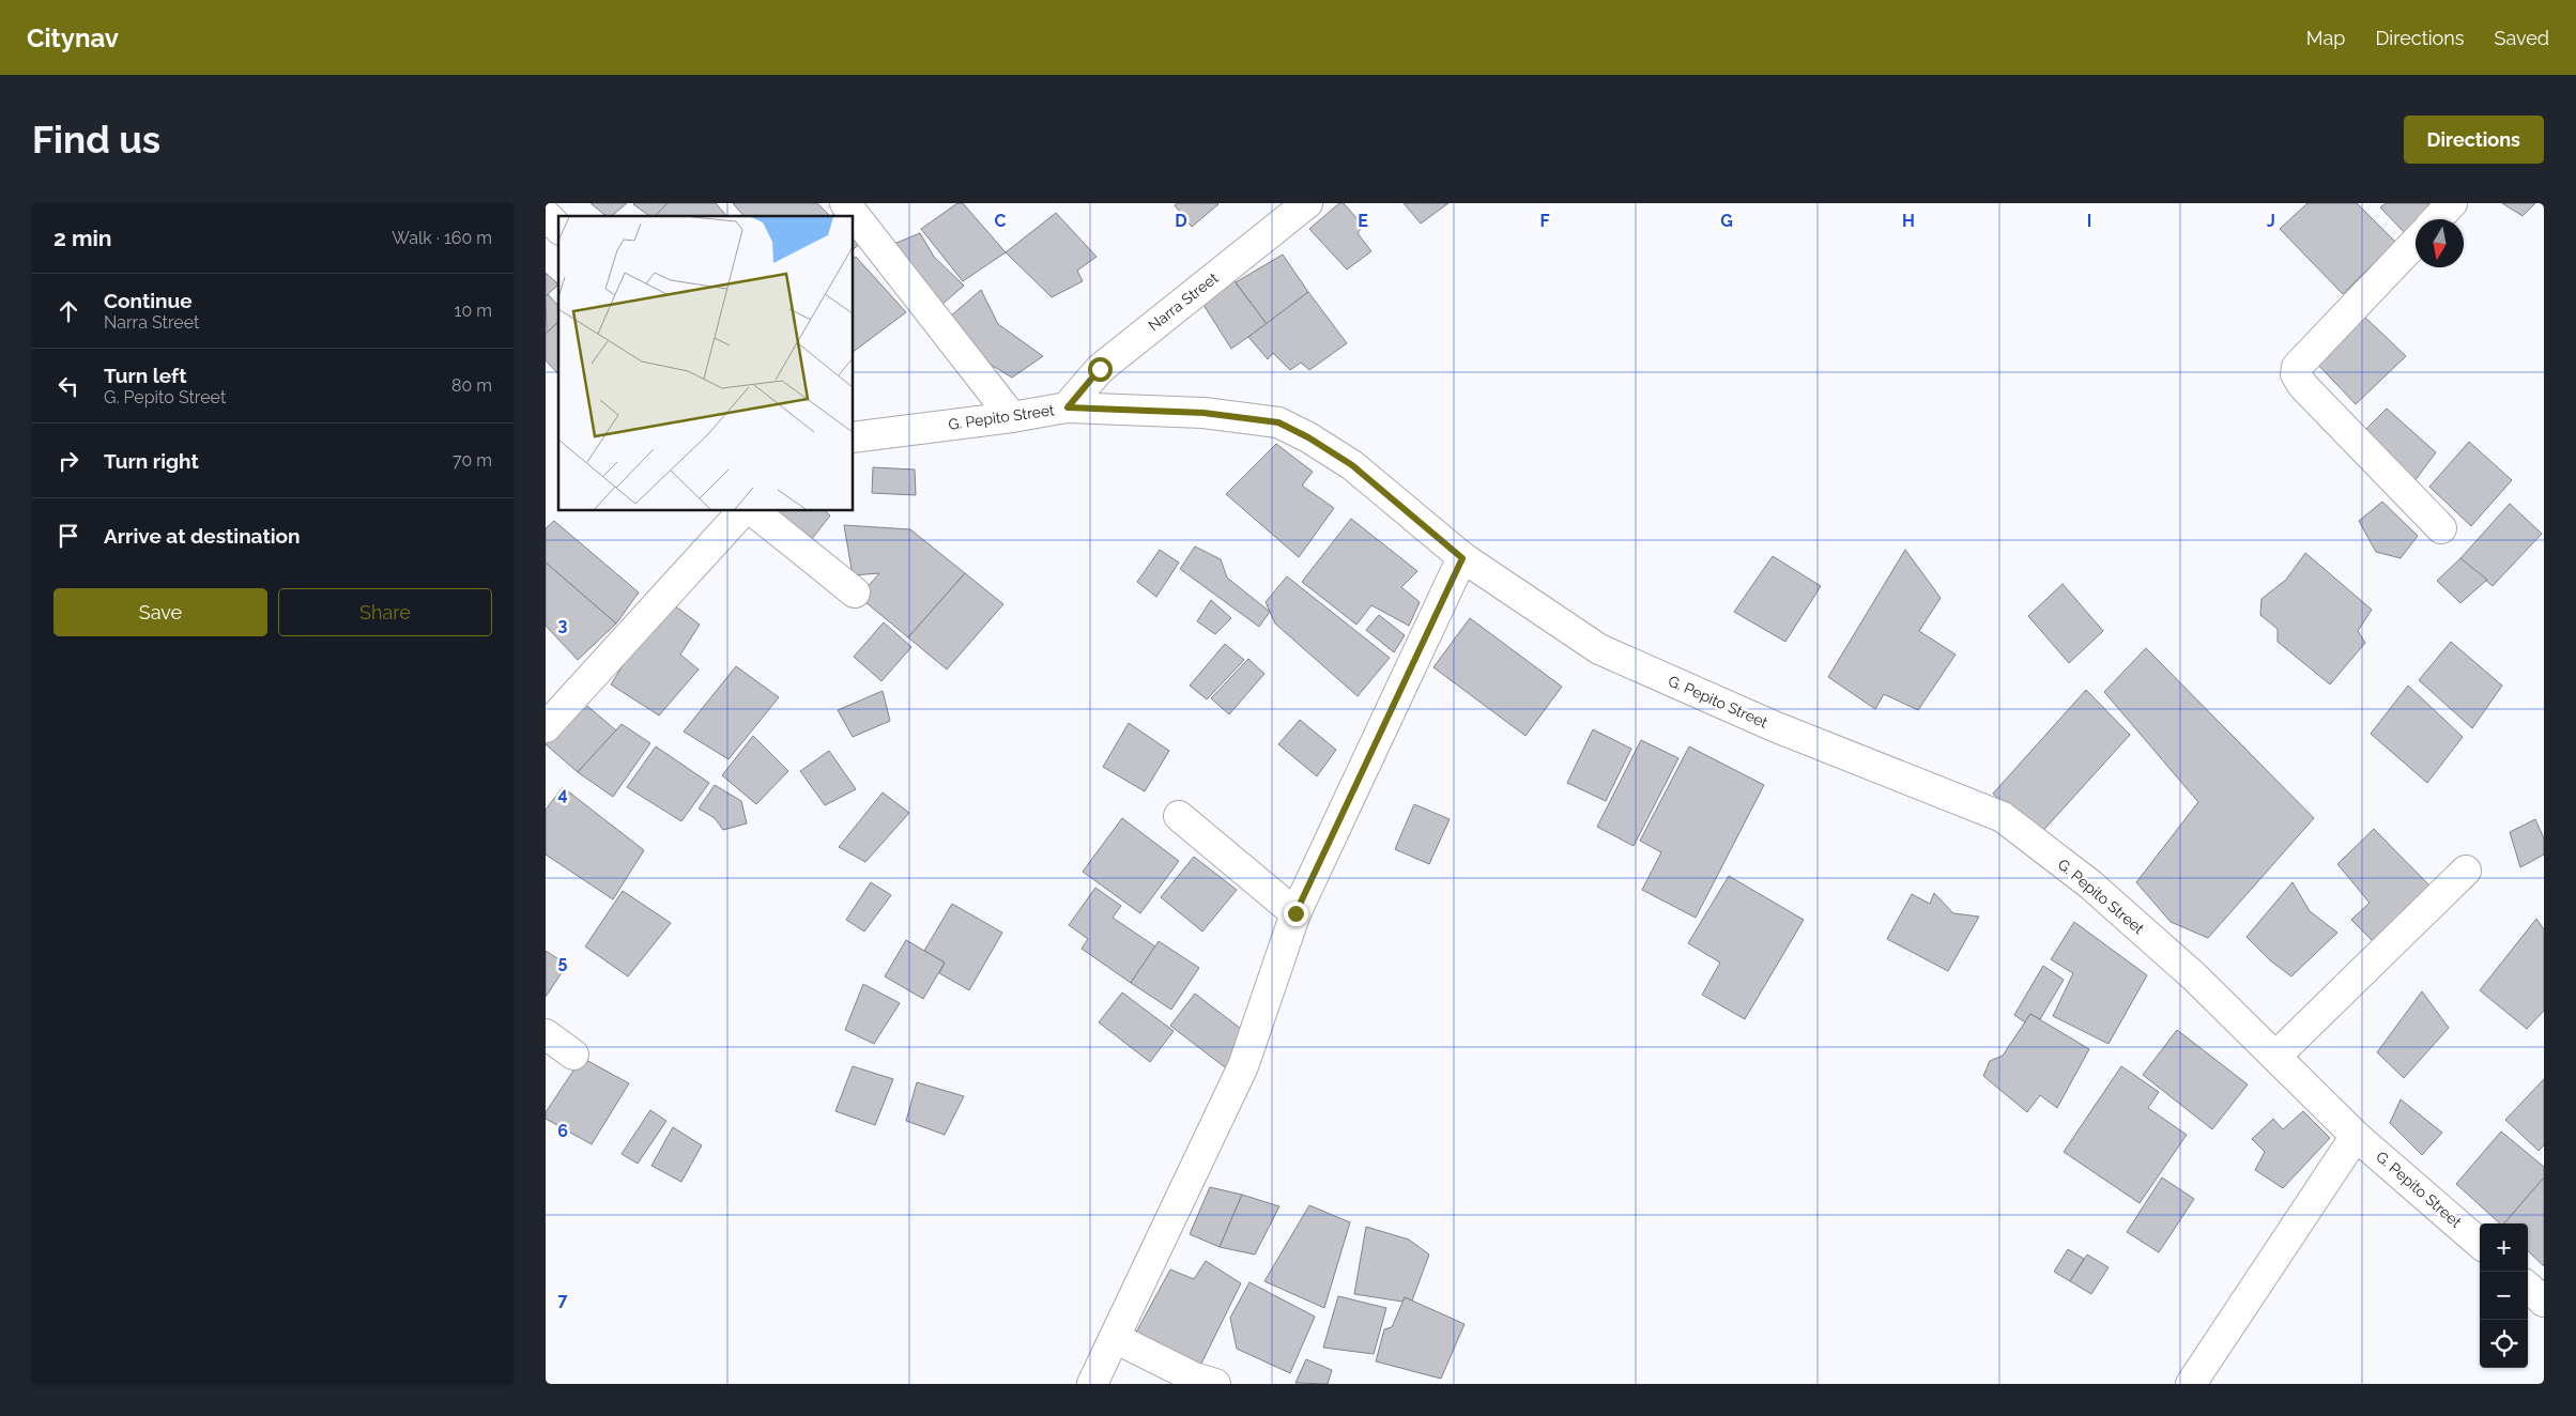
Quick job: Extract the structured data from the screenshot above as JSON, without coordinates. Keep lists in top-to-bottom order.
{
  "streets": {
    "street": ["Narra Street", "G. Pepito Street"]
  },
  "crossings": [
    ["Narra Street", "G. Pepito Street"]
  ],
  "north": "bottom",
  "page": {
    "header": "Citynav",
    "nav": ["Map", "Directions", "Saved"],
    "buttons": [
      "Directions",
      ["Save", "Share"]
    ],
    "title": "Find us",
    "heading": ["2 min", "Walk · 160 m"],
    "list": [
      ["Continue", "Narra Street", "10 m"],
      ["Turn left", "G. Pepito Street", "80 m"],
      ["Turn right", "70 m"],
      "Arrive at destination"
    ],
    "map_buttons": ["+", "−"]
  },
  "grid": {
    "columns": [
      "C",
      "D",
      "E",
      "F",
      "G",
      "H",
      "I",
      "J"
    ],
    "rows": [
      "3",
      "4",
      "5",
      "6",
      "7"
    ]
  }
}
